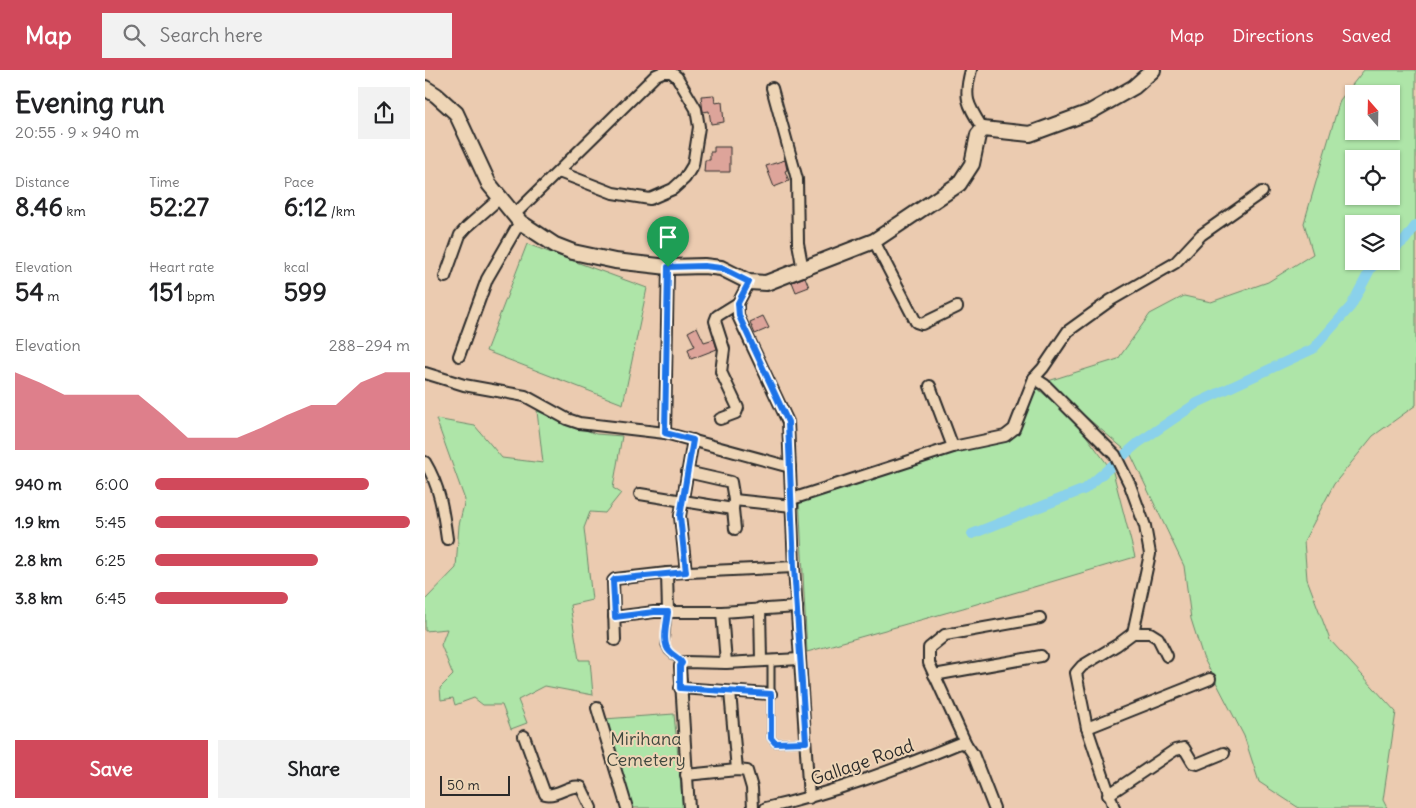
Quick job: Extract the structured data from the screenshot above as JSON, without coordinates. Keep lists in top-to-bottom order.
{
  "streets": {
    "street": ["Gallage Road"]
  },
  "parks": ["Mirihana Cemetery"],
  "scale_bar": "50 m",
  "north": "top",
  "page": {
    "header": "Map",
    "search": "Search here",
    "nav": ["Map", "Directions", "Saved"],
    "heading": ["Evening run", "20:55 · 9 × 940 m"],
    "stats": [
      ["Distance", "8.46 km"],
      ["Time", "52:27"],
      ["Pace", "6:12 /km"],
      ["Elevation", "54 m"],
      ["Heart rate", "151 bpm"],
      ["kcal", "599"]
    ],
    "chart": ["Elevation", "288–294 m"],
    "list": [
      {
        "name": "940 m",
        "note": "6:00"
      },
      {
        "name": "1.9 km",
        "note": "5:45"
      },
      {
        "name": "2.8 km",
        "note": "6:25"
      },
      {
        "name": "3.8 km",
        "note": "6:45"
      }
    ],
    "buttons": ["Save", "Share"],
    "scale": "50 m"
  }
}
